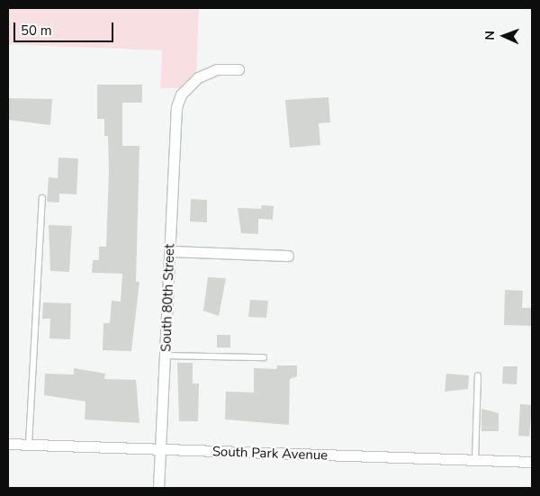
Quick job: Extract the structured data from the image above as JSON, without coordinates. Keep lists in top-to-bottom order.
{
  "streets": {
    "street": ["South 80th Street", "South Park Avenue"]
  },
  "crossings": [
    ["South 80th Street", "South Park Avenue"]
  ],
  "scale_bar": "50 m",
  "north": "left"
}
